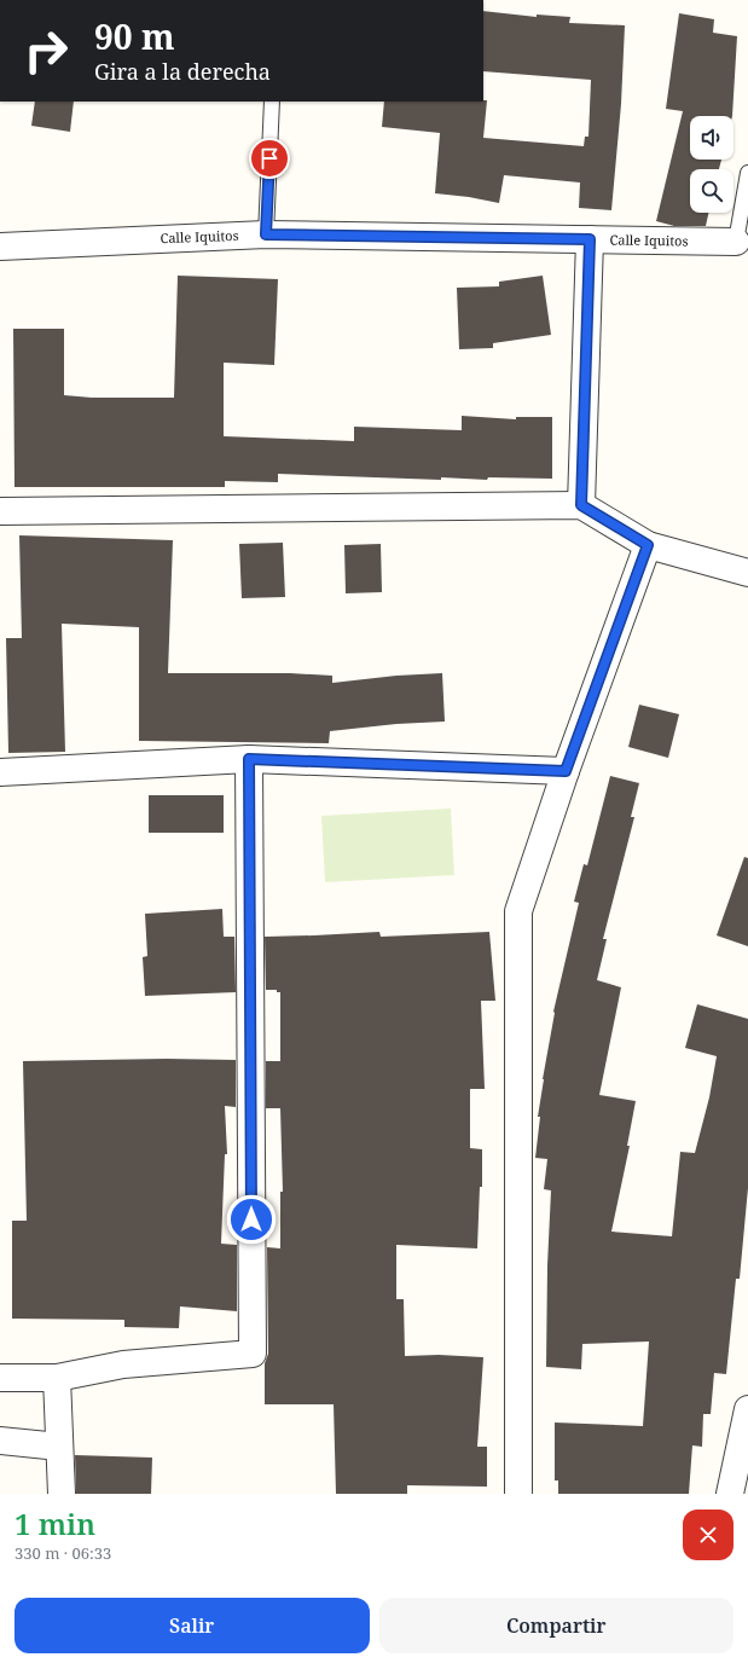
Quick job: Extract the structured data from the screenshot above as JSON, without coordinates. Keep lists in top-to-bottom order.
{
  "streets": {
    "street": ["Calle Iquitos"]
  },
  "page": {
    "turn": ["90 m", "Gira a la derecha"],
    "heading": ["1 min", "330 m · 06:33"],
    "buttons": ["Salir", "Compartir"]
  }
}
